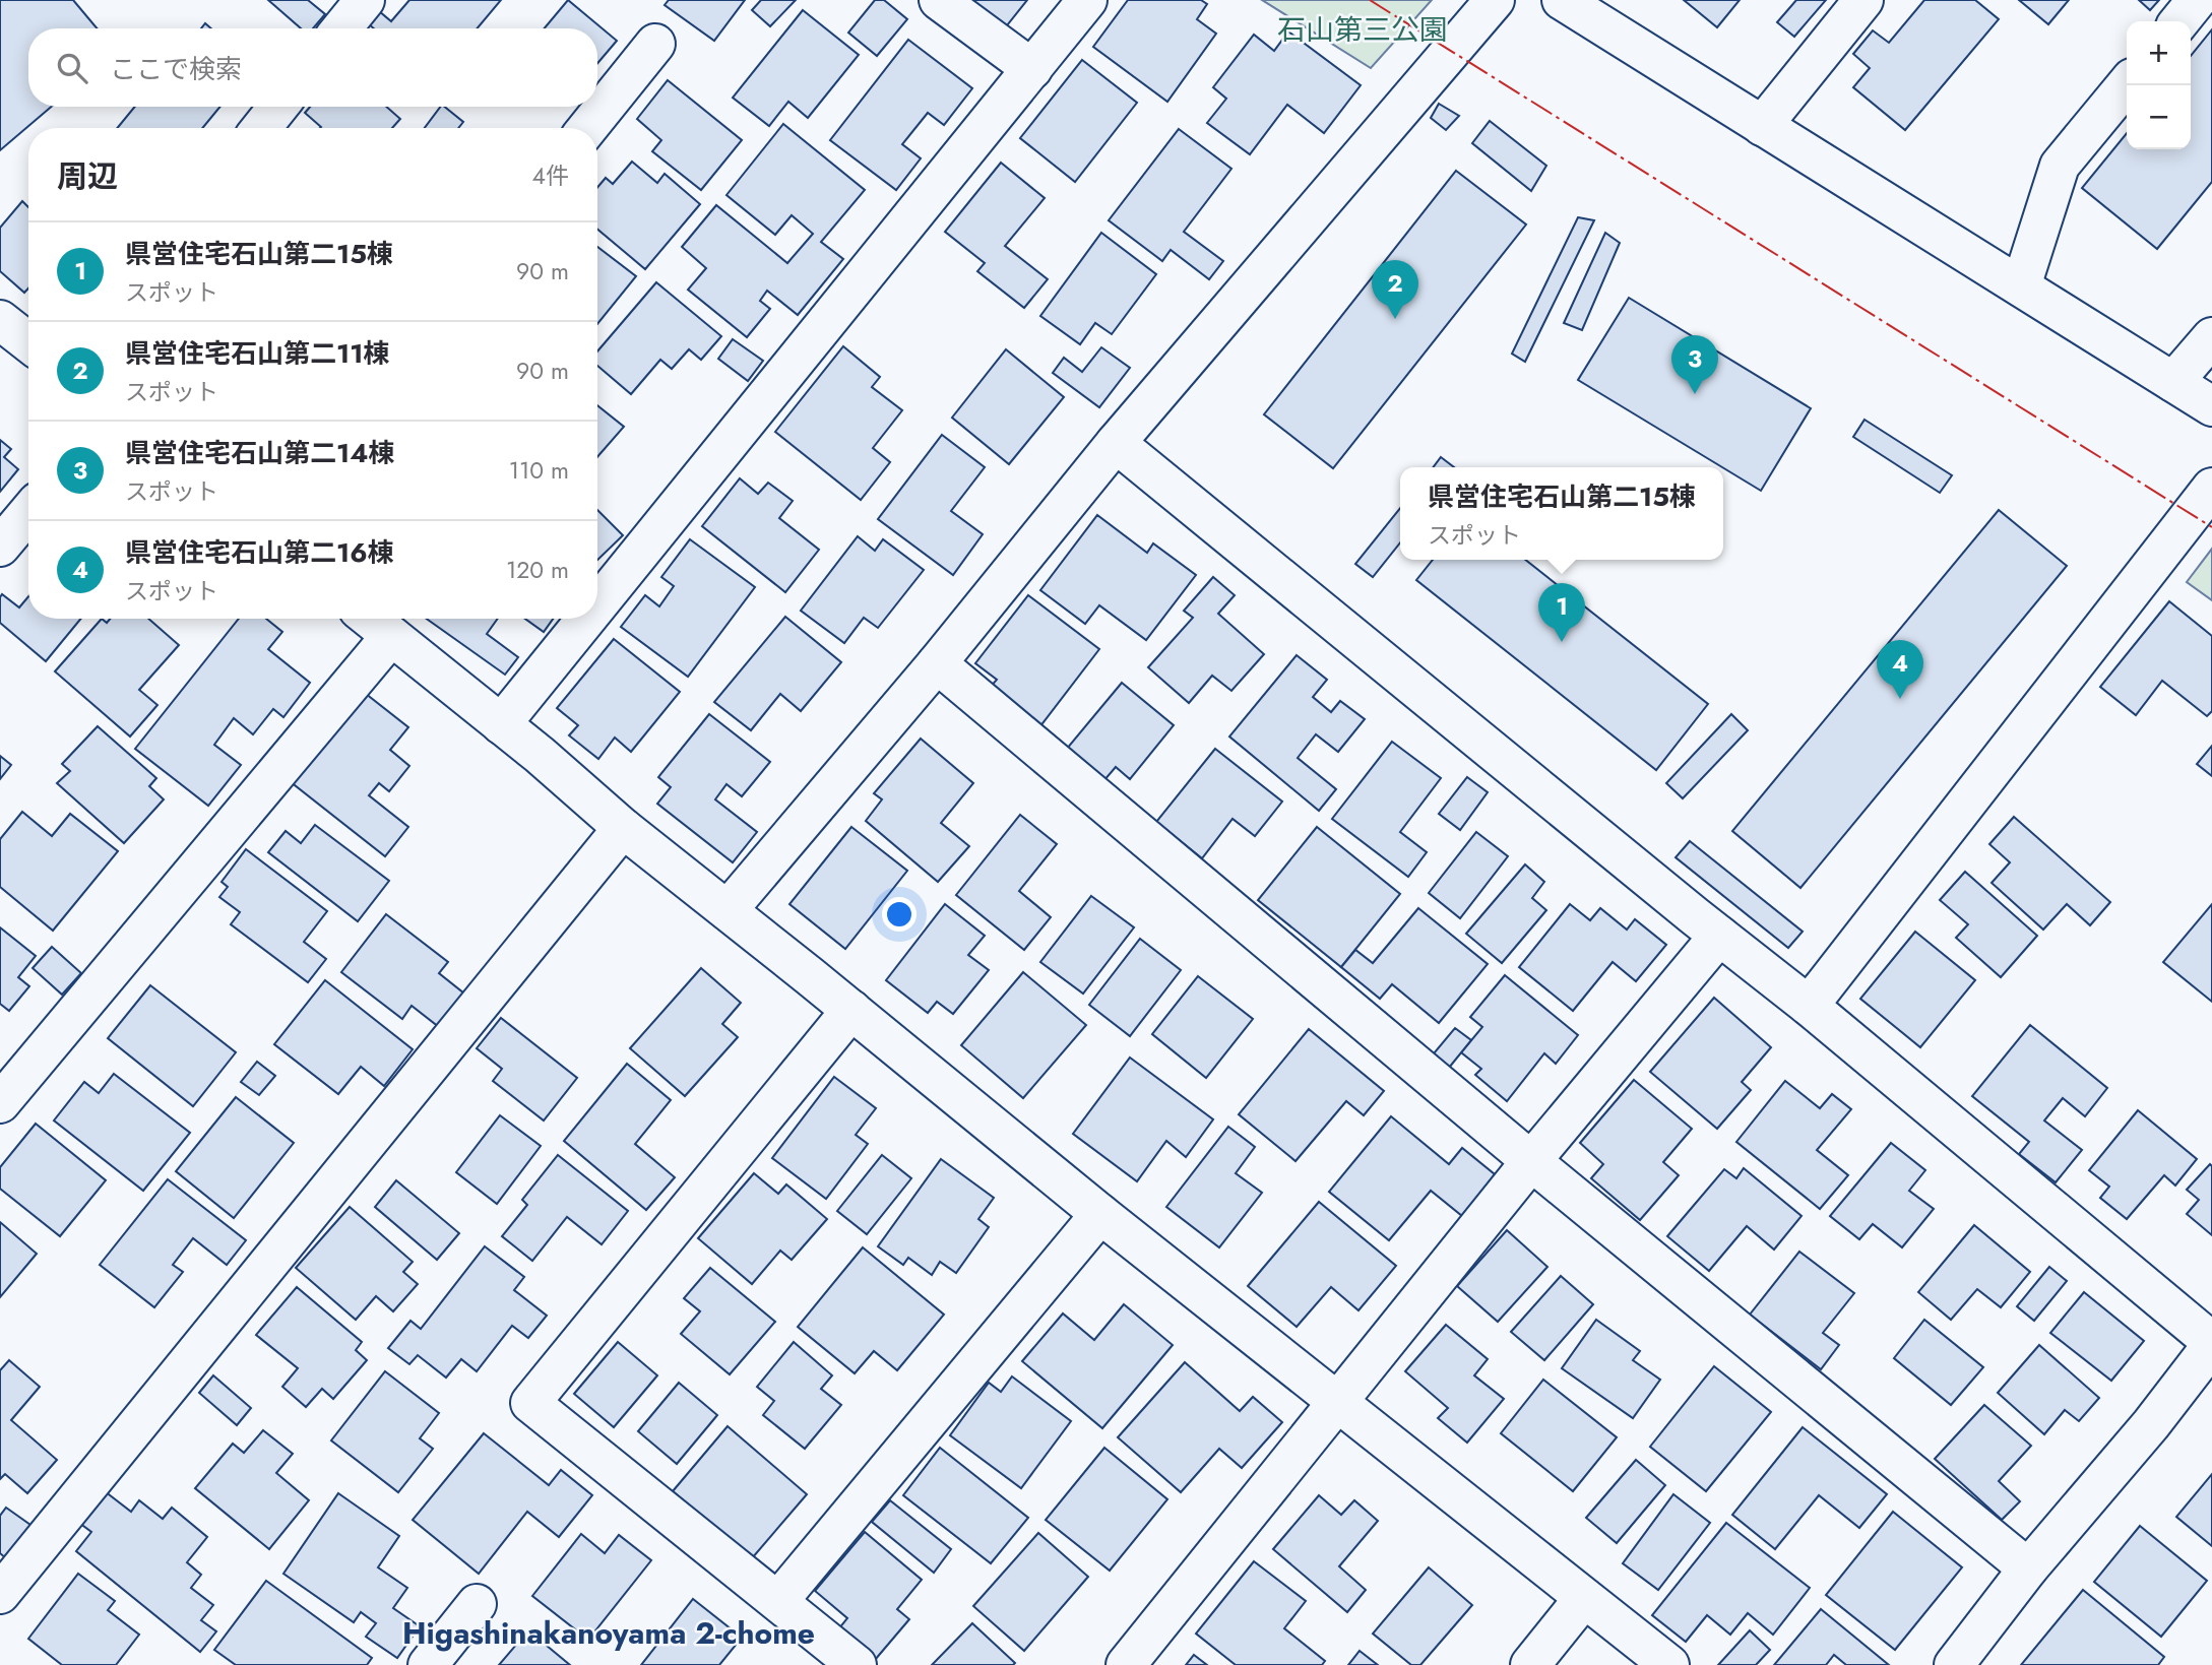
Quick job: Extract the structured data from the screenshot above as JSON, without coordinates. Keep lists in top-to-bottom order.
{
  "districts": ["Higashinakanoyama 2-chome"],
  "parks": ["石山第三公園"],
  "page": {
    "map_buttons": ["+", "−"],
    "search": "ここで検索",
    "heading": ["周辺", "4件"],
    "list": [
      {
        "mark": "1",
        "name": "県営住宅石山第二15棟",
        "note": "スポット",
        "value": "90 m"
      },
      {
        "mark": "2",
        "name": "県営住宅石山第二11棟",
        "note": "スポット",
        "value": "90 m"
      },
      {
        "mark": "3",
        "name": "県営住宅石山第二14棟",
        "note": "スポット",
        "value": "110 m"
      },
      {
        "mark": "4",
        "name": "県営住宅石山第二16棟",
        "note": "スポット",
        "value": "120 m"
      }
    ],
    "pins": [
      "2",
      "3",
      "1",
      "4"
    ],
    "popup": ["県営住宅石山第二15棟", "スポット"]
  }
}
